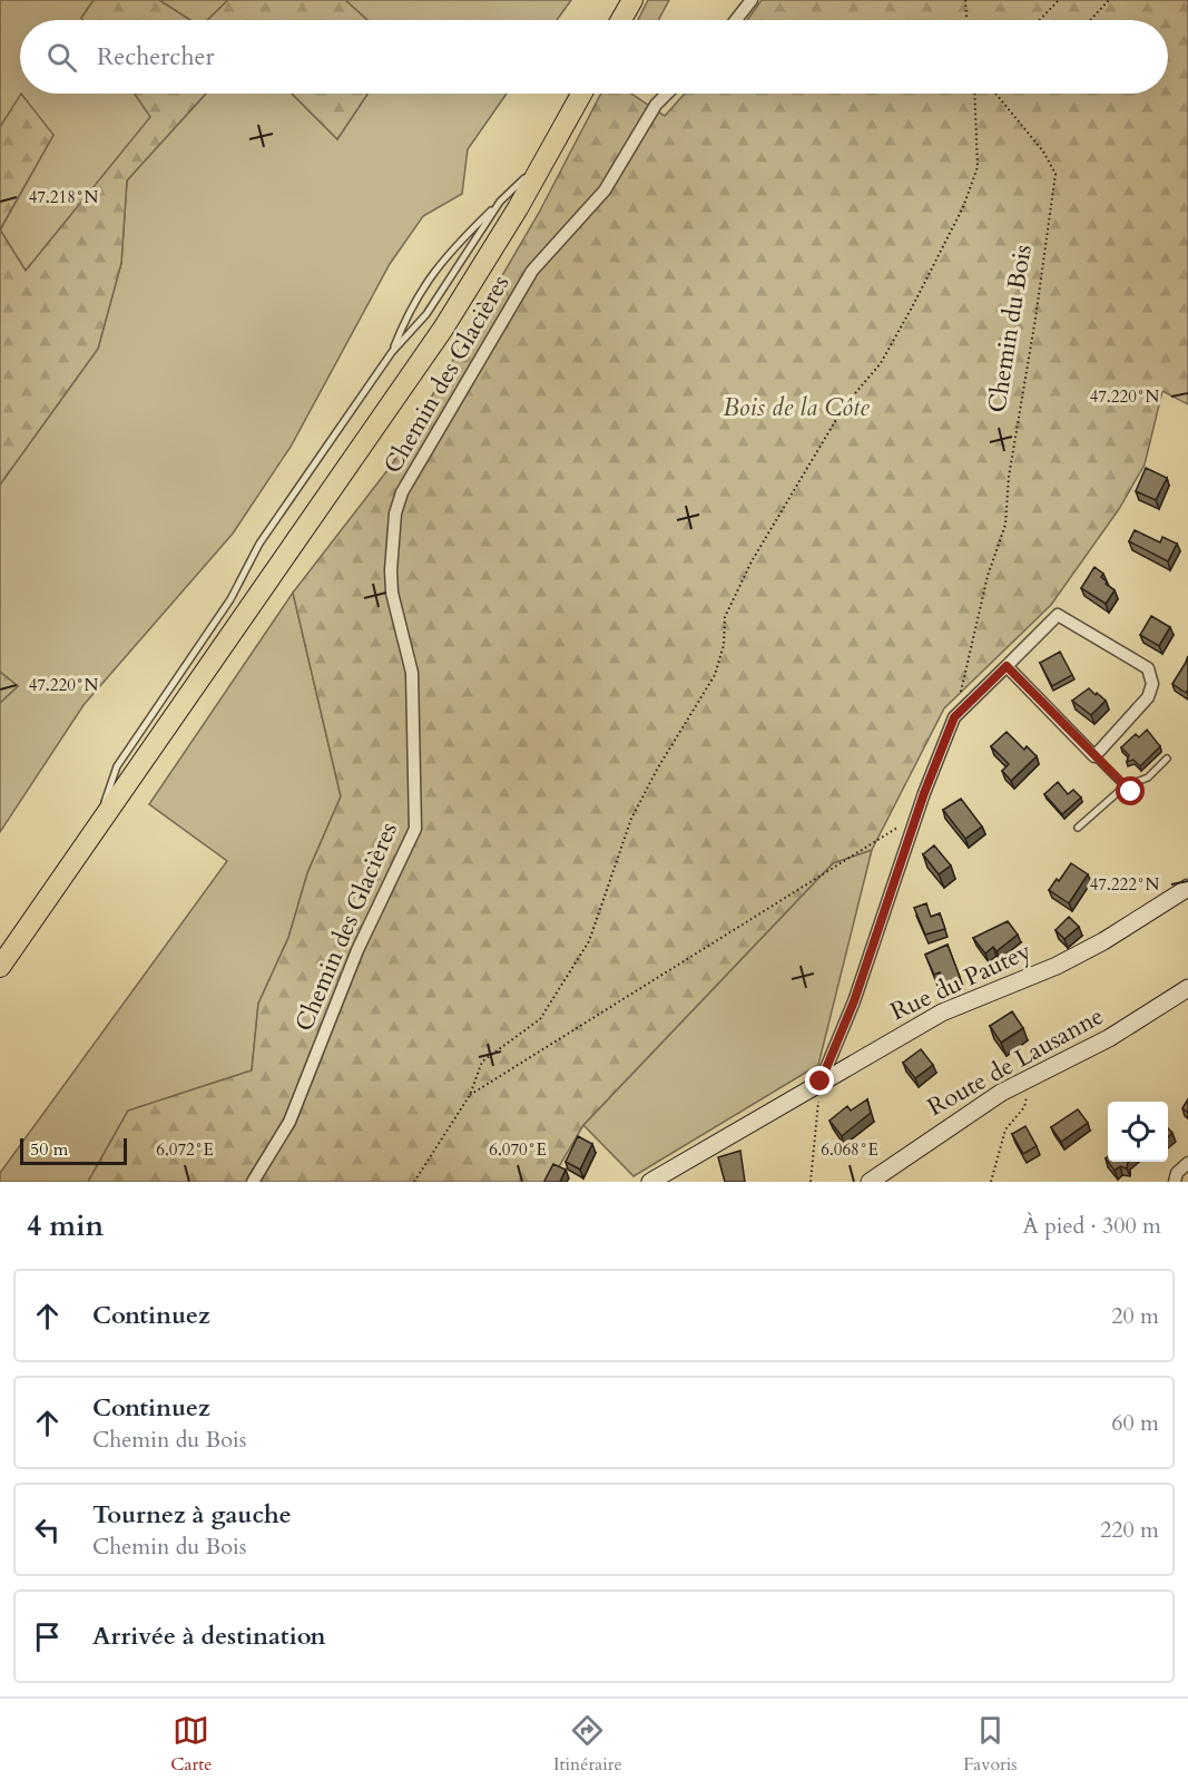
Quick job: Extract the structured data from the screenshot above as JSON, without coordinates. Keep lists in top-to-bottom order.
{
  "streets": {
    "street": ["Chemin des Glacières", "Rue du Pautey", "Route de Lausanne"],
    "path": ["Chemin du Bois"]
  },
  "parks": ["Bois de la Côte"],
  "scale_bar": "50 m",
  "page": {
    "search": "Rechercher",
    "scale": "50 m",
    "heading": ["4 min", "À pied · 300 m"],
    "list": [
      ["Continuez", "20 m"],
      ["Continuez", "Chemin du Bois", "60 m"],
      ["Tournez à gauche", "Chemin du Bois", "220 m"],
      "Arrivée à destination"
    ],
    "nav": ["Carte", "Itinéraire", "Favoris"]
  },
  "coordinates": [
    "47.218°N",
    "47.220°N",
    "47.222°N",
    "6.072°E",
    "6.070°E",
    "6.068°E"
  ]
}
